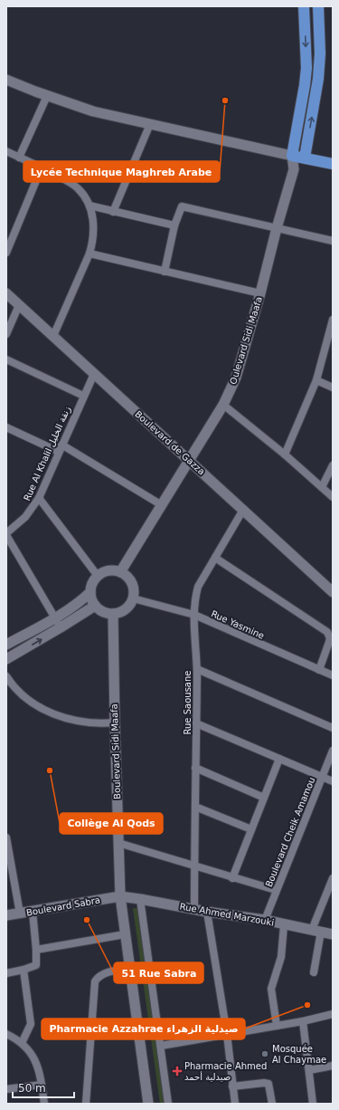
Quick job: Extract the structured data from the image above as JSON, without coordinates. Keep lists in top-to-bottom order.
{
  "streets": {
    "street": [
      "Oulevard Sidi Maafa",
      "Boulevard de Gazza",
      "Rue Al Khalil زنقة الخليل",
      "Rue Yasmine",
      "Rue Saousane",
      "Boulevard Sidi Maafa",
      "Boulevard Cheik Amamou",
      "Boulevard Sabra",
      "Rue Ahmed Marzouki"
    ]
  },
  "crossings": [
    ["Oulevard Sidi Maafa", "Boulevard de Gazza"],
    ["Oulevard Sidi Maafa", "Rue Yasmine"],
    ["Oulevard Sidi Maafa", "Boulevard Sidi Maafa"],
    ["Boulevard de Gazza", "Rue Al Khalil زنقة الخليل"],
    ["Boulevard de Gazza", "Rue Saousane"],
    ["Rue Yasmine", "Rue Saousane"],
    ["Rue Yasmine", "Boulevard Sidi Maafa"],
    ["Rue Saousane", "Rue Ahmed Marzouki"],
    ["Boulevard Sidi Maafa", "Boulevard Sabra"],
    ["Boulevard Sidi Maafa", "Rue Ahmed Marzouki"],
    ["Boulevard Cheik Amamou", "Rue Ahmed Marzouki"],
    ["Boulevard Sabra", "Rue Ahmed Marzouki"]
  ],
  "places": {
    "other": [
      "Lycée Technique Maghreb Arabe",
      "Collège Al Qods",
      "51 Rue Sabra",
      "Pharmacie Azzahrae صيدلية الزهراء",
      "Mosquée Al Chaymae"
    ],
    "health": ["Pharmacie Ahmed صيدلية أحمد"]
  },
  "scale_bar": "50 m"
}
